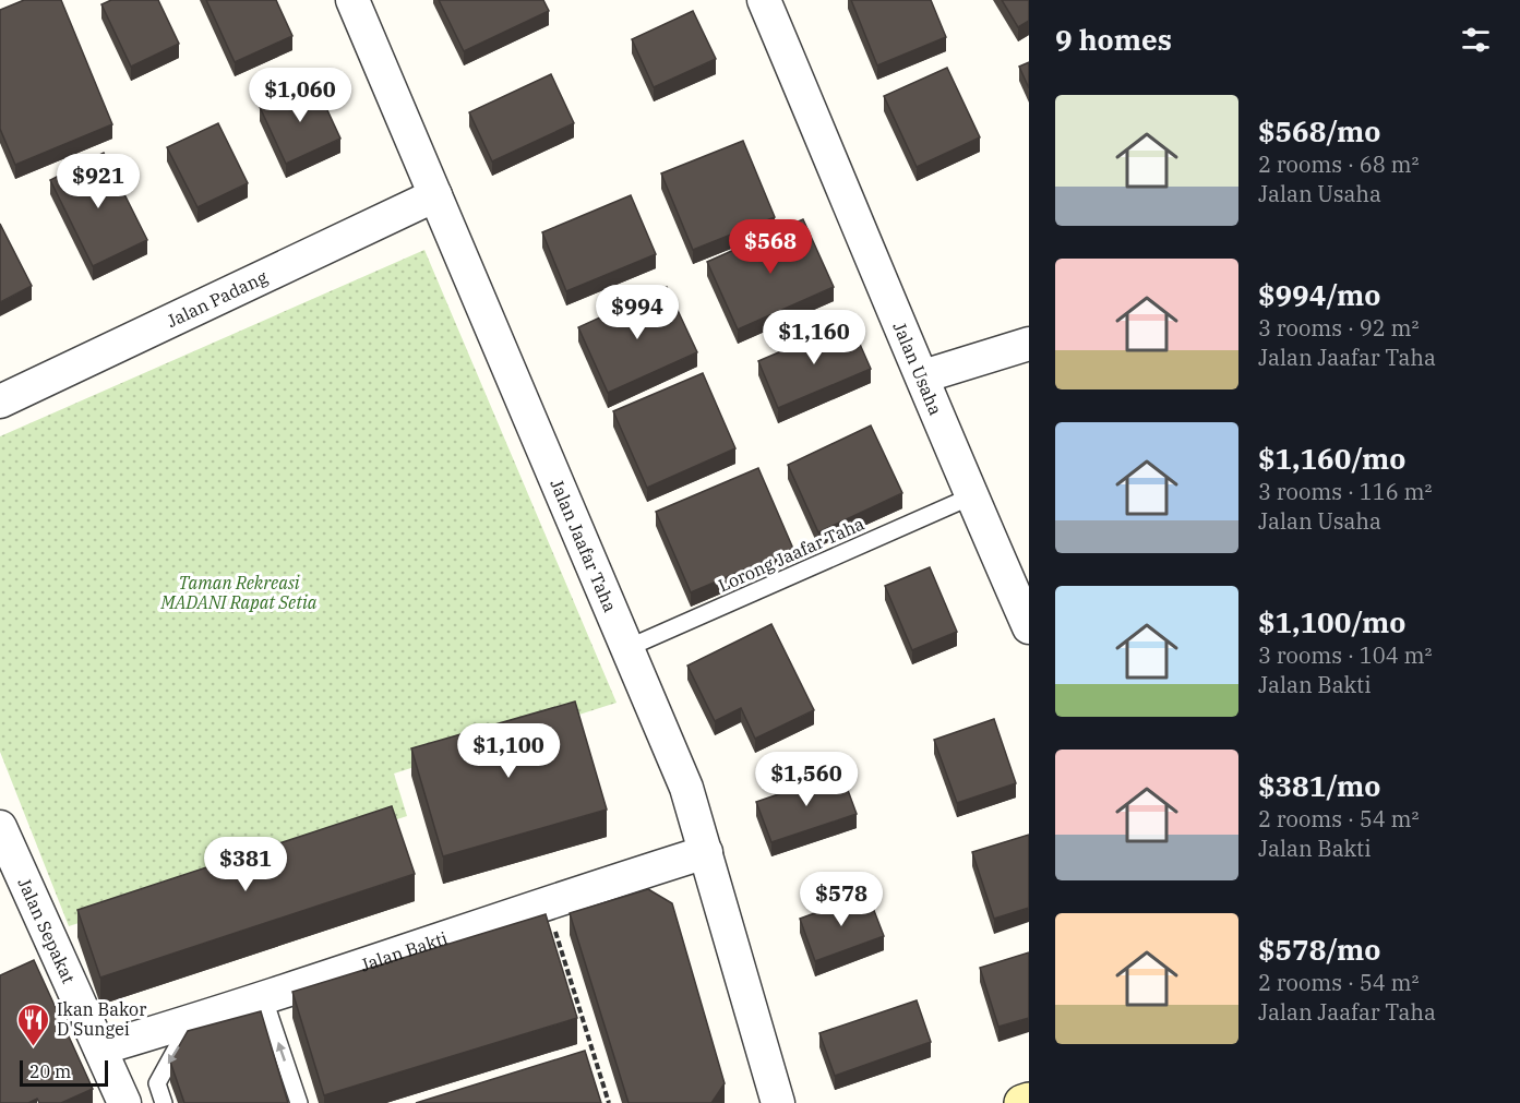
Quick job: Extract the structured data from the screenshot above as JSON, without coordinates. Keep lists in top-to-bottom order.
{
  "streets": {
    "street": [
      "Jalan Padang",
      "Jalan Usaha",
      "Jalan Jaafar Taha",
      "Jalan Sepakat",
      "Jalan Bakti"
    ],
    "lane": ["Lorong Jaafar Taha"]
  },
  "crossings": [
    ["Jalan Padang", "Jalan Jaafar Taha"],
    ["Jalan Usaha", "Lorong Jaafar Taha"],
    ["Jalan Jaafar Taha", "Lorong Jaafar Taha"],
    ["Jalan Jaafar Taha", "Jalan Bakti"],
    ["Jalan Sepakat", "Jalan Bakti"]
  ],
  "parks": ["Taman Rekreasi MADANI Rapat Setia"],
  "places": {
    "restaurant": ["Ikan Bakor D'Sungei"]
  },
  "scale_bar": "20 m",
  "page": {
    "heading": "9 homes",
    "price": [
      "$1,060",
      "$921",
      "$568",
      "$994",
      "$1,160",
      "$1,100",
      "$1,560",
      "$381",
      "$578"
    ],
    "list": [
      {
        "name": "$568/mo",
        "note": "2 rooms · 68 m² · Jalan Usaha"
      },
      {
        "name": "$994/mo",
        "note": "3 rooms · 92 m² · Jalan Jaafar Taha"
      },
      {
        "name": "$1,160/mo",
        "note": "3 rooms · 116 m² · Jalan Usaha"
      },
      {
        "name": "$1,100/mo",
        "note": "3 rooms · 104 m² · Jalan Bakti"
      },
      {
        "name": "$381/mo",
        "note": "2 rooms · 54 m² · Jalan Bakti"
      },
      {
        "name": "$578/mo",
        "note": "2 rooms · 54 m² · Jalan Jaafar Taha"
      }
    ],
    "scale": "20 m"
  }
}
